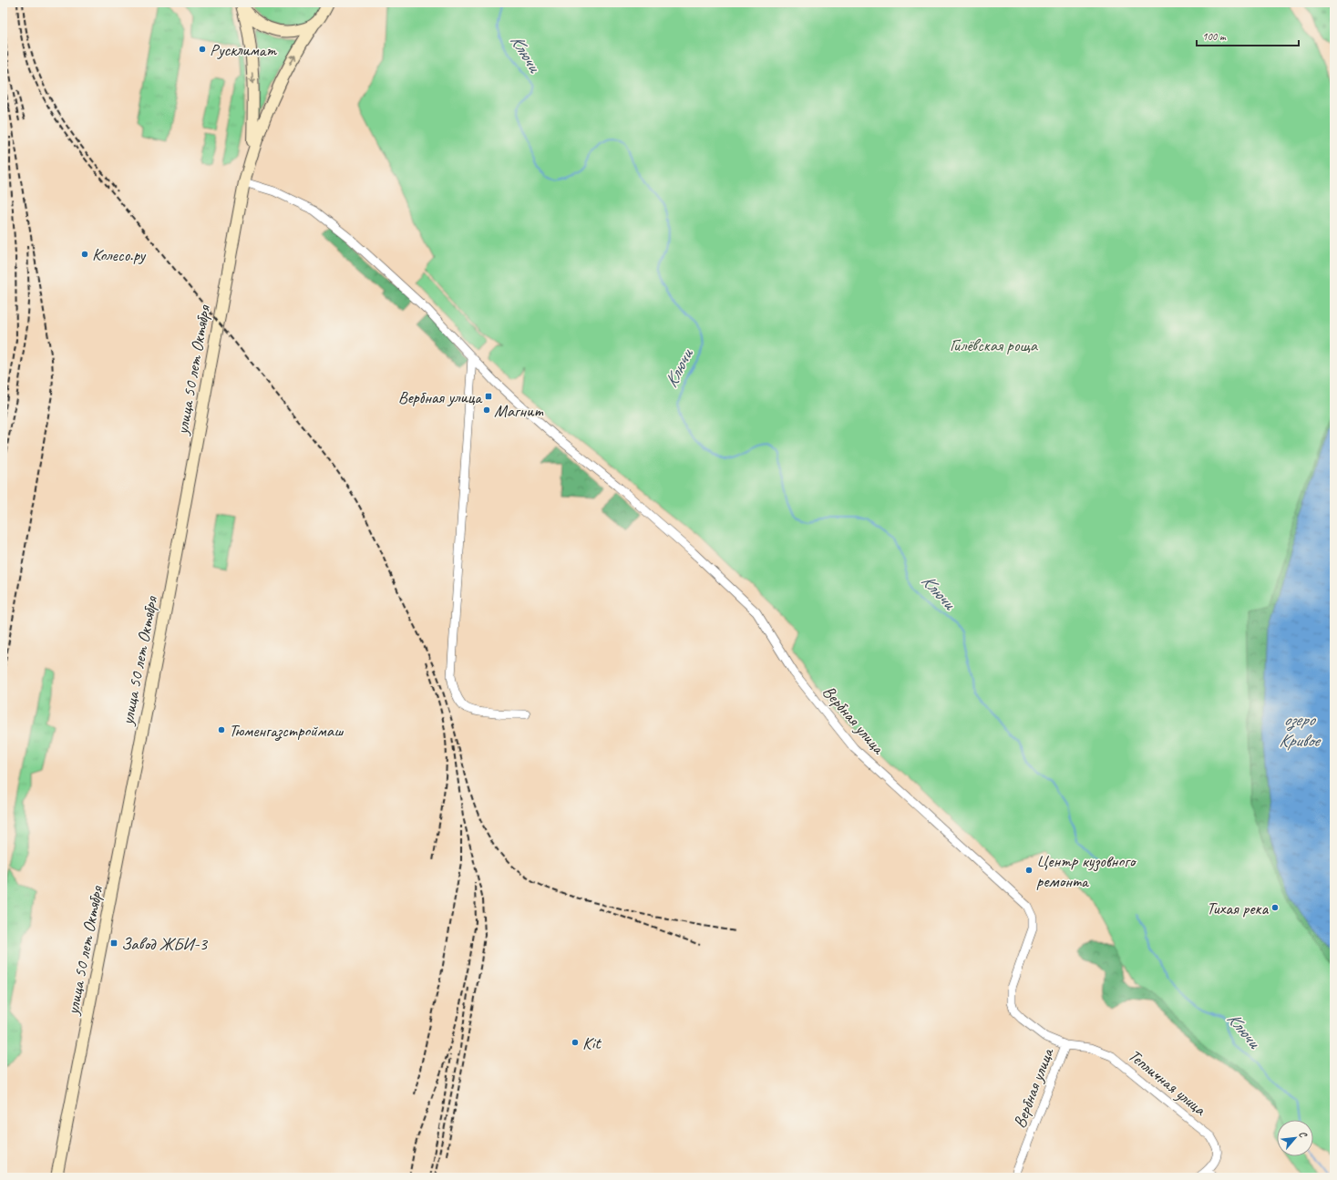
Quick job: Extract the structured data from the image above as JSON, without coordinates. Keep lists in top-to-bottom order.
{
  "streets": {
    "main road": ["улица 50 лет Октября"],
    "street": ["Вербная улица", "Тепличная улица"]
  },
  "crossings": [
    ["улица 50 лет Октября", "Вербная улица"],
    ["Вербная улица", "Тепличная улица"]
  ],
  "water": ["Ключи", "озеро Кривое"],
  "parks": ["Гилёвская роща"],
  "places": {
    "other": [
      "Русклимат",
      "Колесо.ру",
      "Магнит",
      "Тюменгазстроймаш",
      "Центр кузовного ремонта",
      "Тихая река",
      "Kit"
    ],
    "transit": ["Вербная улица", "Завод ЖБИ-3"]
  },
  "scale_bar": "100 m",
  "north": "top right"
}
